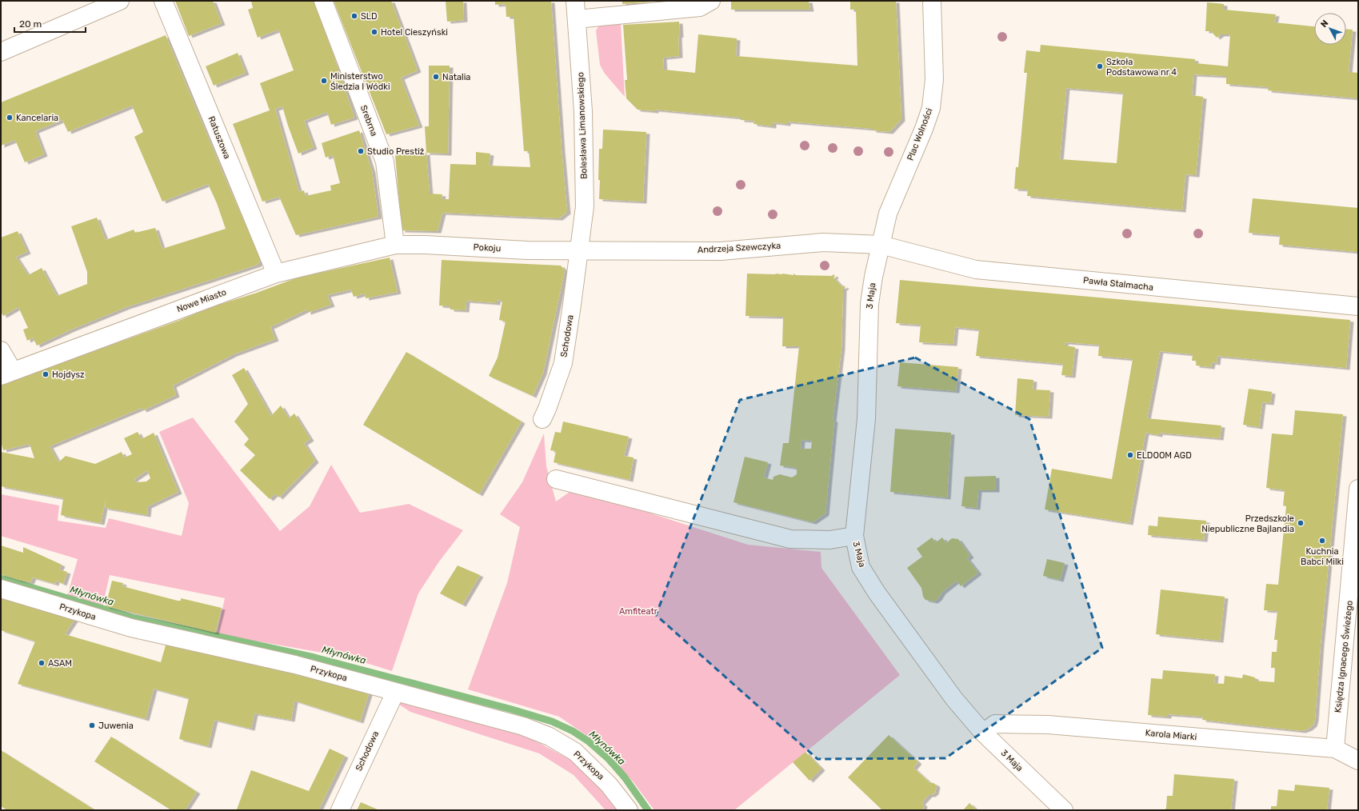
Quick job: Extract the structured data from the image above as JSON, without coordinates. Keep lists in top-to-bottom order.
{
  "streets": {
    "street": [
      "Srebrna",
      "Bolesława Limanowskiego",
      "Plac Wolności",
      "Ratuszowa",
      "Pokoju",
      "Andrzeja Szewczyka",
      "Pawła Stalmacha",
      "3 Maja",
      "Nowe Miasto",
      "Schodowa",
      "Przykopa",
      "Księdza Ignacego Świeżego",
      "Karola Miarki"
    ]
  },
  "crossings": [
    ["Srebrna", "Pokoju"],
    ["Srebrna", "Nowe Miasto"],
    ["Bolesława Limanowskiego", "Pokoju"],
    ["Bolesława Limanowskiego", "Andrzeja Szewczyka"],
    ["Bolesława Limanowskiego", "Schodowa"],
    ["Plac Wolności", "Andrzeja Szewczyka"],
    ["Plac Wolności", "Pawła Stalmacha"],
    ["Plac Wolności", "3 Maja"],
    ["Ratuszowa", "Nowe Miasto"],
    ["Pokoju", "Andrzeja Szewczyka"],
    ["Pokoju", "Nowe Miasto"],
    ["Pokoju", "Schodowa"],
    ["Andrzeja Szewczyka", "Pawła Stalmacha"],
    ["Andrzeja Szewczyka", "3 Maja"],
    ["Andrzeja Szewczyka", "Schodowa"],
    ["Pawła Stalmacha", "3 Maja"],
    ["3 Maja", "Karola Miarki"],
    ["Schodowa", "Przykopa"],
    ["Księdza Ignacego Świeżego", "Karola Miarki"]
  ],
  "water": ["Młynówka"],
  "parks": ["Amfiteatr"],
  "places": [
    "SLD",
    "Hotel Cieszyński",
    "Szkoła Podstawowa nr 4",
    "Natalia",
    "Ministerstwo Śledzia I Wódki",
    "Kancelaria",
    "Studio Prestiż",
    "Hojdysz",
    "ELDOOM AGD",
    "Przedszkole Niepubliczne Bajlandia",
    "Kuchnia Babci Milki",
    "ASAM",
    "Juwenia"
  ],
  "scale_bar": "20 m",
  "north": "top left"
}
